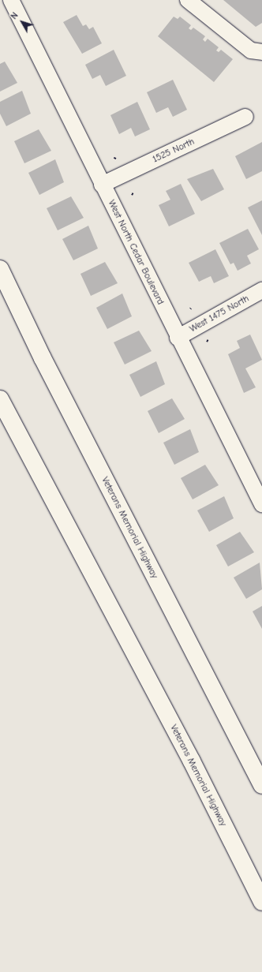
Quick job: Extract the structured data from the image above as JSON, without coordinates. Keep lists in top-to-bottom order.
{
  "streets": {
    "highway": ["Veterans Memorial Highway"],
    "street": ["1525 North", "West North Cedar Boulevard", "West 1475 North"]
  },
  "crossings": [
    ["1525 North", "West North Cedar Boulevard"],
    ["West North Cedar Boulevard", "West 1475 North"]
  ],
  "north": "top left"
}
